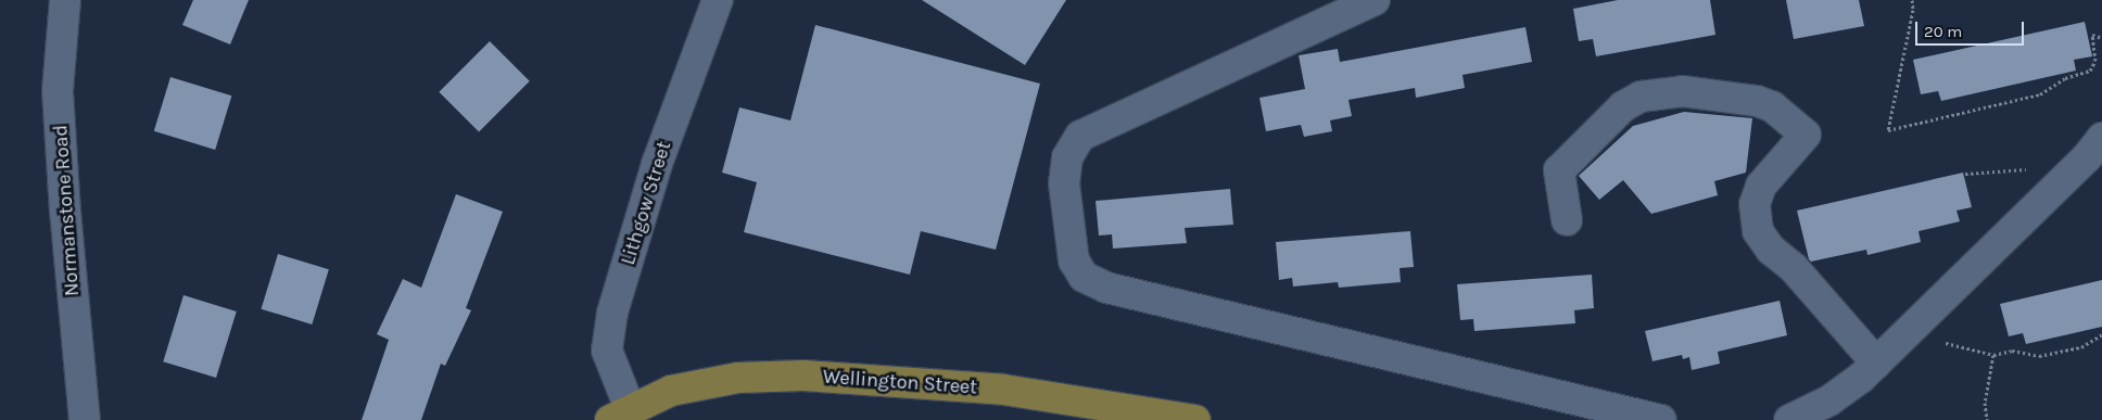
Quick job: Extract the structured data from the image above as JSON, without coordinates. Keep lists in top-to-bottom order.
{
  "streets": {
    "main road": ["Wellington Street"],
    "street": ["Lithgow Street", "Normanstone Road"]
  },
  "crossings": [
    ["Lithgow Street", "Wellington Street"]
  ],
  "scale_bar": "20 m"
}
